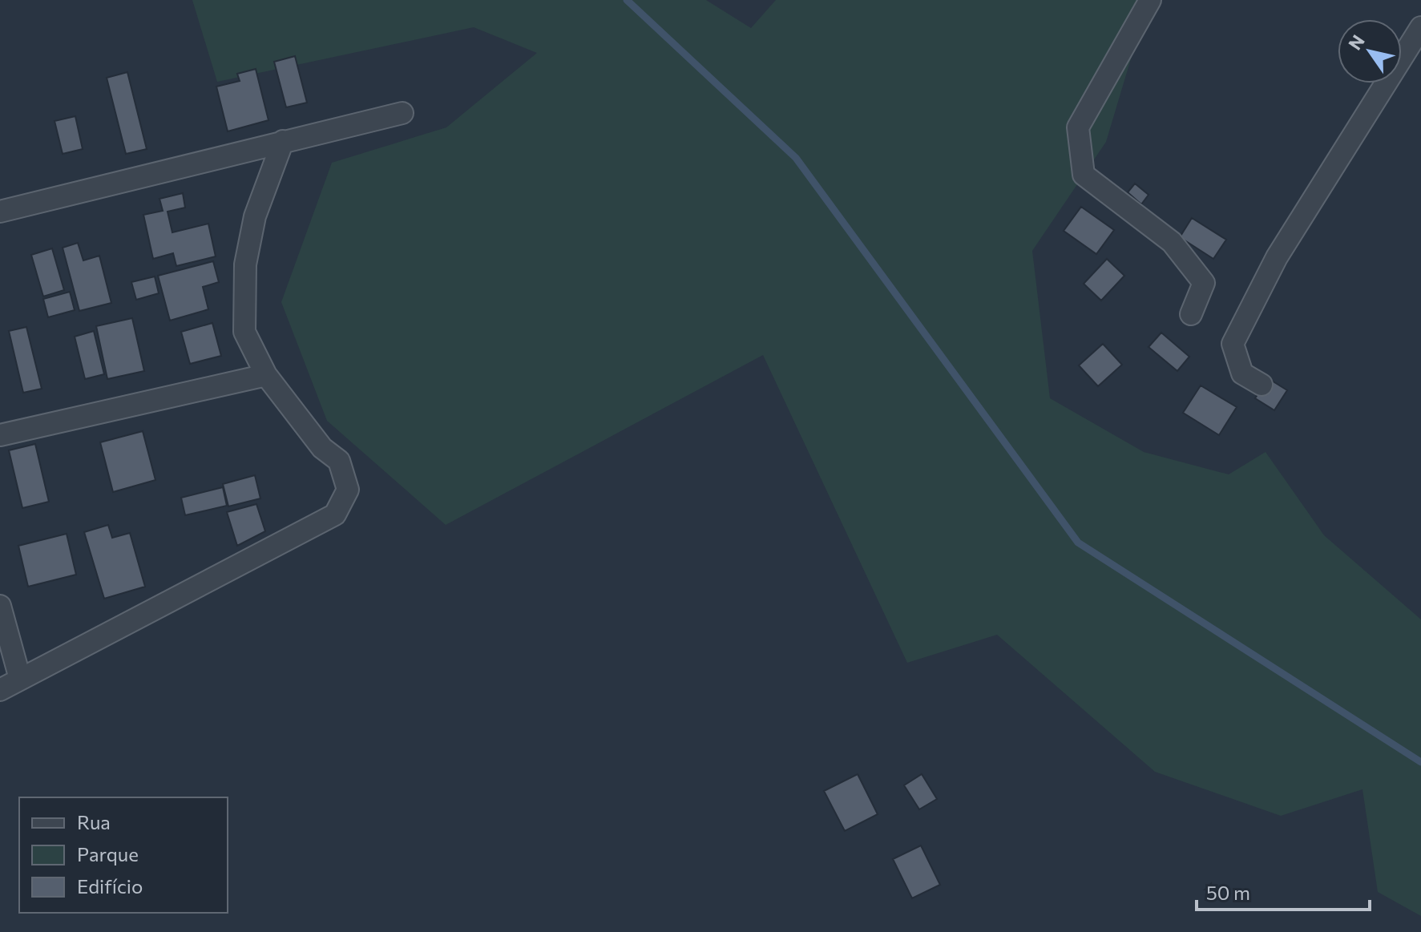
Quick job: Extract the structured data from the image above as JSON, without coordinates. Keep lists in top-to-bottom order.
{
  "legend": ["Rua", "Parque", "Edifício"],
  "scale_bar": "50 m",
  "north": "top left"
}
